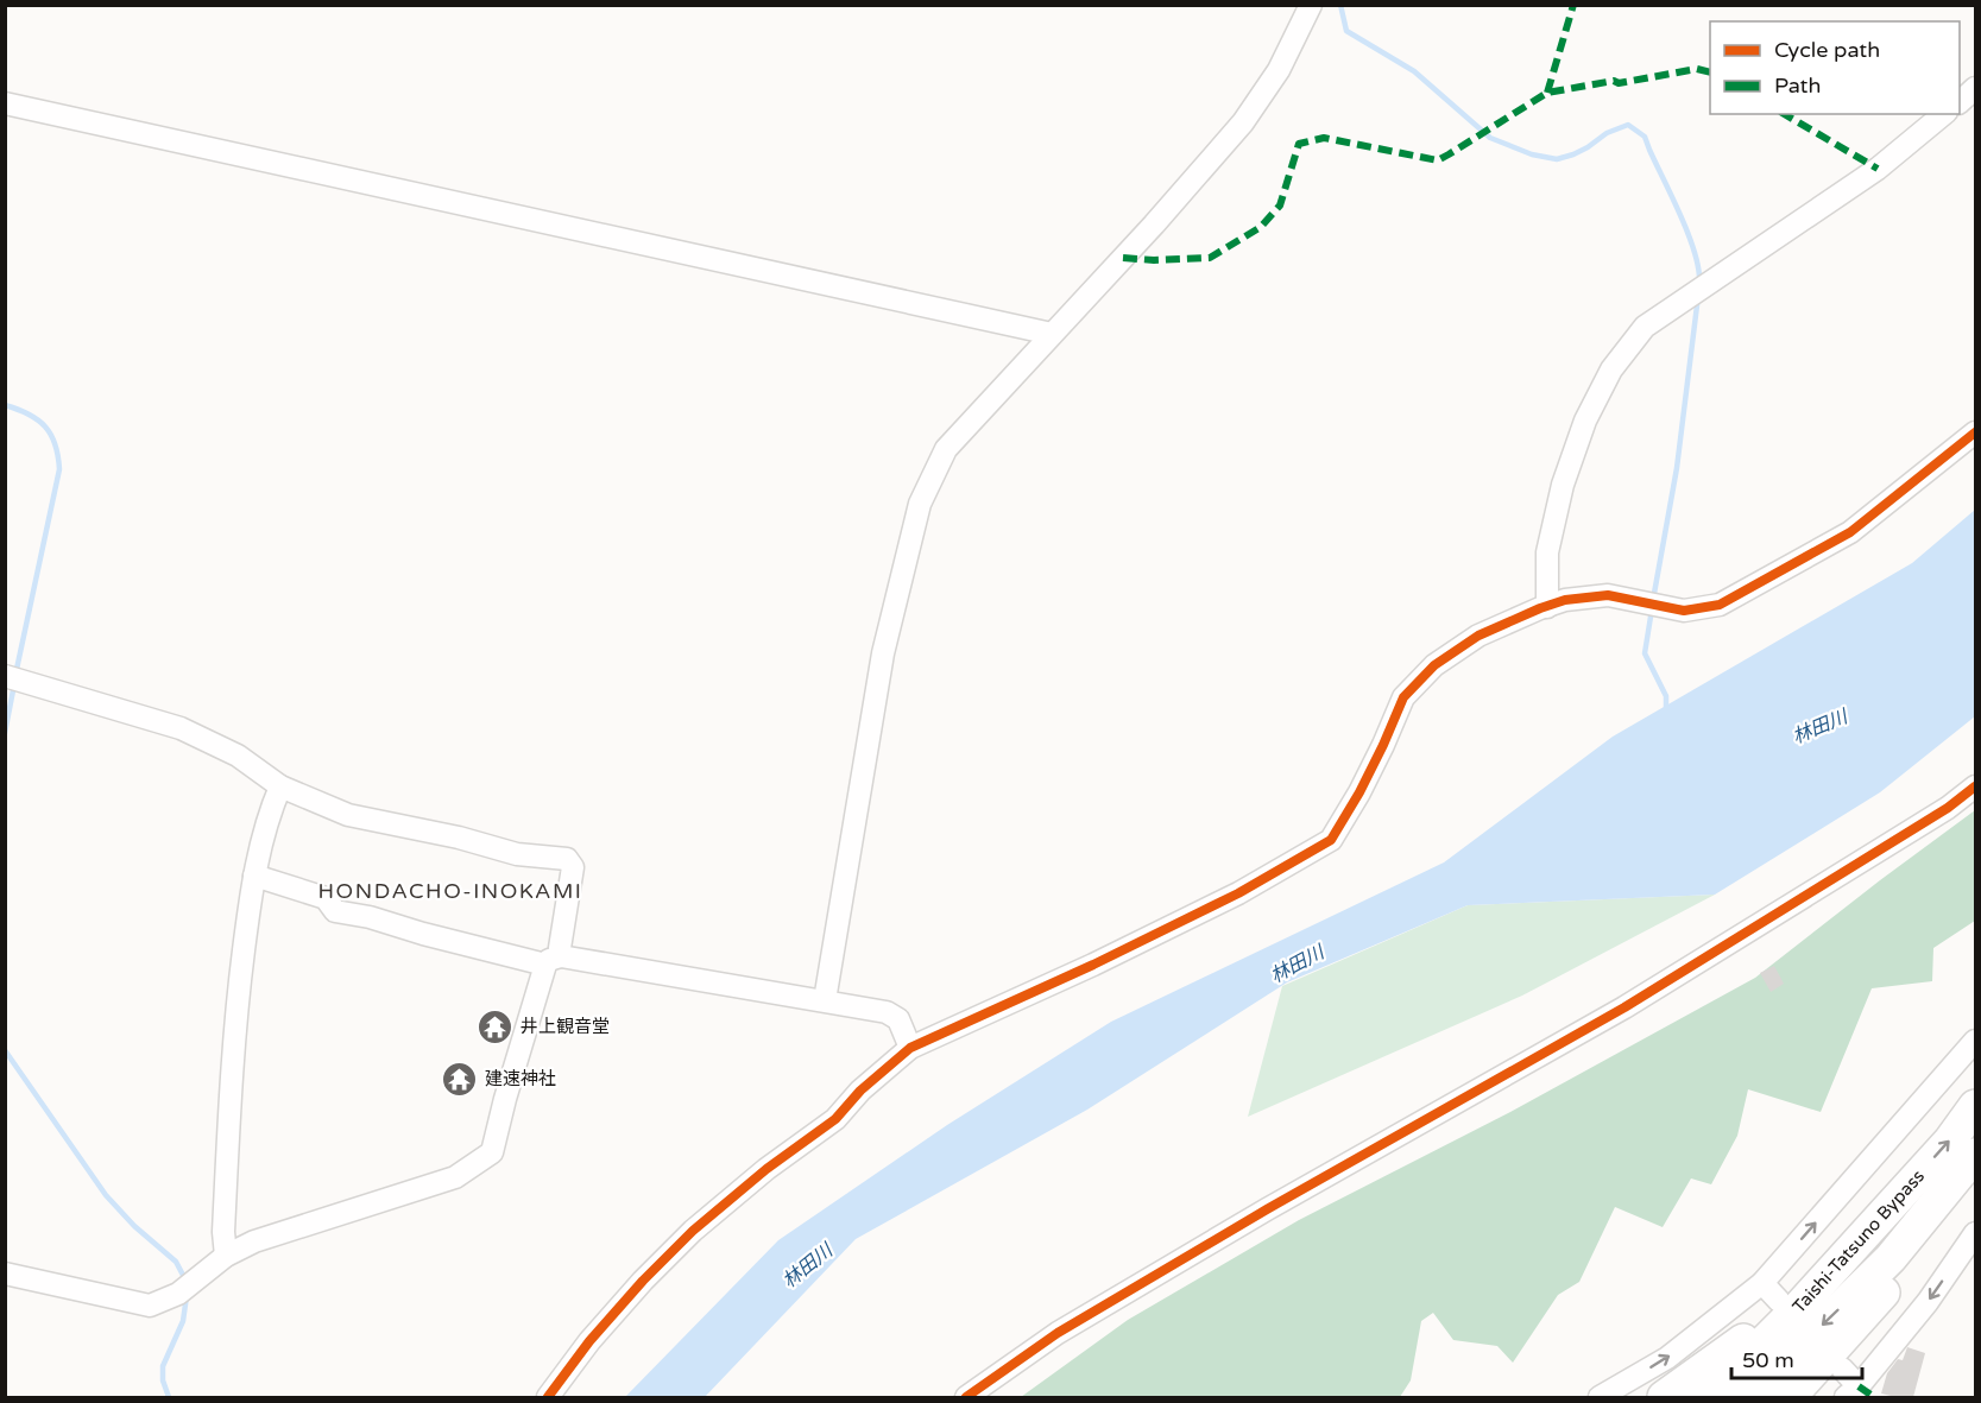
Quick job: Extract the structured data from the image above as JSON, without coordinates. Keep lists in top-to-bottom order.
{
  "streets": {
    "highway": ["Taishi-Tatsuno Bypass"]
  },
  "districts": ["HONDACHO-INOKAMI"],
  "water": ["林田川"],
  "places": {
    "temple": ["井上観音堂", "建速神社"]
  },
  "legend": ["Cycle path", "Path"],
  "scale_bar": "50 m"
}
